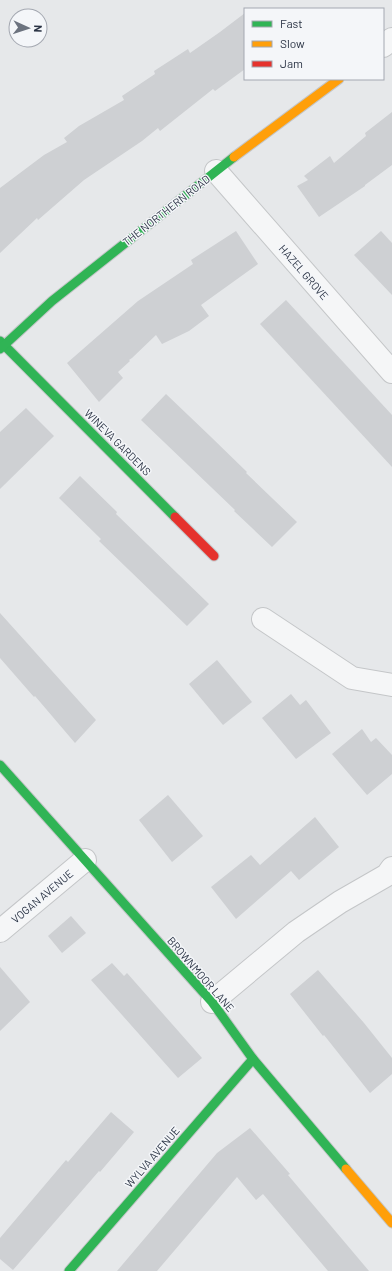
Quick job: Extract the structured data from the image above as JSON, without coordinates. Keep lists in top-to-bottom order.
{
  "streets": {
    "street": [
      "THE NORTHERN ROAD",
      "HAZEL GROVE",
      "WINEVA GARDENS",
      "VOGAN AVENUE",
      "BROWNMOOR LANE",
      "WYLVA AVENUE"
    ]
  },
  "crossings": [
    ["THE NORTHERN ROAD", "HAZEL GROVE"],
    ["THE NORTHERN ROAD", "WINEVA GARDENS"],
    ["VOGAN AVENUE", "BROWNMOOR LANE"],
    ["BROWNMOOR LANE", "WYLVA AVENUE"]
  ],
  "legend": ["Fast", "Slow", "Jam"],
  "north": "right"
}
